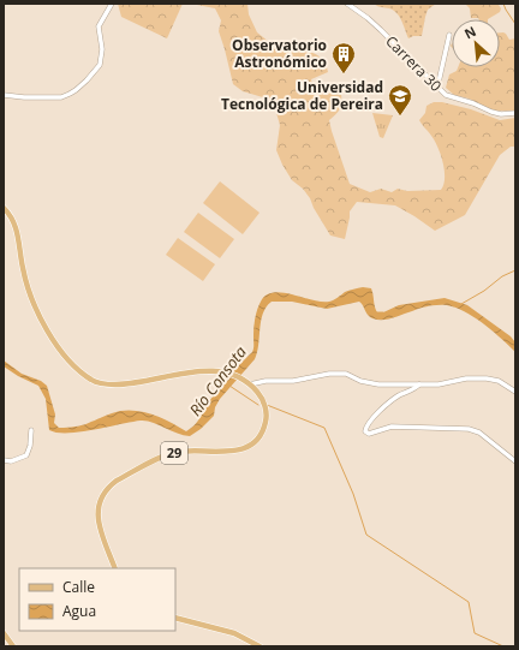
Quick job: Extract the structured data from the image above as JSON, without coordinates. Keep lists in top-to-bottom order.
{
  "streets": {
    "main road": ["29"],
    "street": ["Carrera 30"]
  },
  "water": ["Río Consota"],
  "places": {
    "building": ["Observatorio Astronómico"],
    "school or university": ["Universidad Tecnológica de Pereira"]
  },
  "legend": ["Calle", "Agua"],
  "north": "top left"
}
